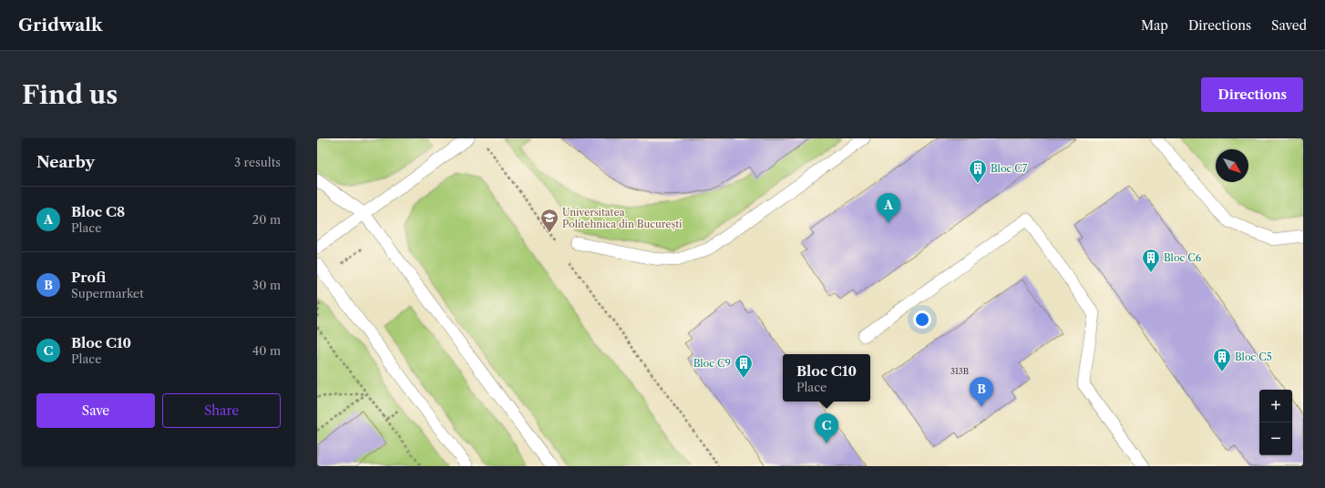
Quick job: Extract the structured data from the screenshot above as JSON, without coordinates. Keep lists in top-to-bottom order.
{
  "places": {
    "building": [
      "Bloc C7",
      "Bloc C6",
      "Bloc C5",
      "Bloc C9"
    ],
    "school or university": ["Universitatea Politehnica din București"]
  },
  "house_numbers": ["313B"],
  "north": "bottom right",
  "page": {
    "header": "Gridwalk",
    "nav": ["Map", "Directions", "Saved"],
    "buttons": [
      "Directions",
      ["Save", "Share"]
    ],
    "title": "Find us",
    "heading": ["Nearby", "3 results"],
    "list": [
      {
        "mark": "A",
        "name": "Bloc C8",
        "note": "Place",
        "value": "20 m"
      },
      {
        "mark": "B",
        "name": "Profi",
        "note": "Supermarket",
        "value": "30 m"
      },
      {
        "mark": "C",
        "name": "Bloc C10",
        "note": "Place",
        "value": "40 m"
      }
    ],
    "pins": ["A", "B", "C"],
    "popup": ["Bloc C10", "Place"],
    "map_buttons": ["+", "−"]
  }
}
